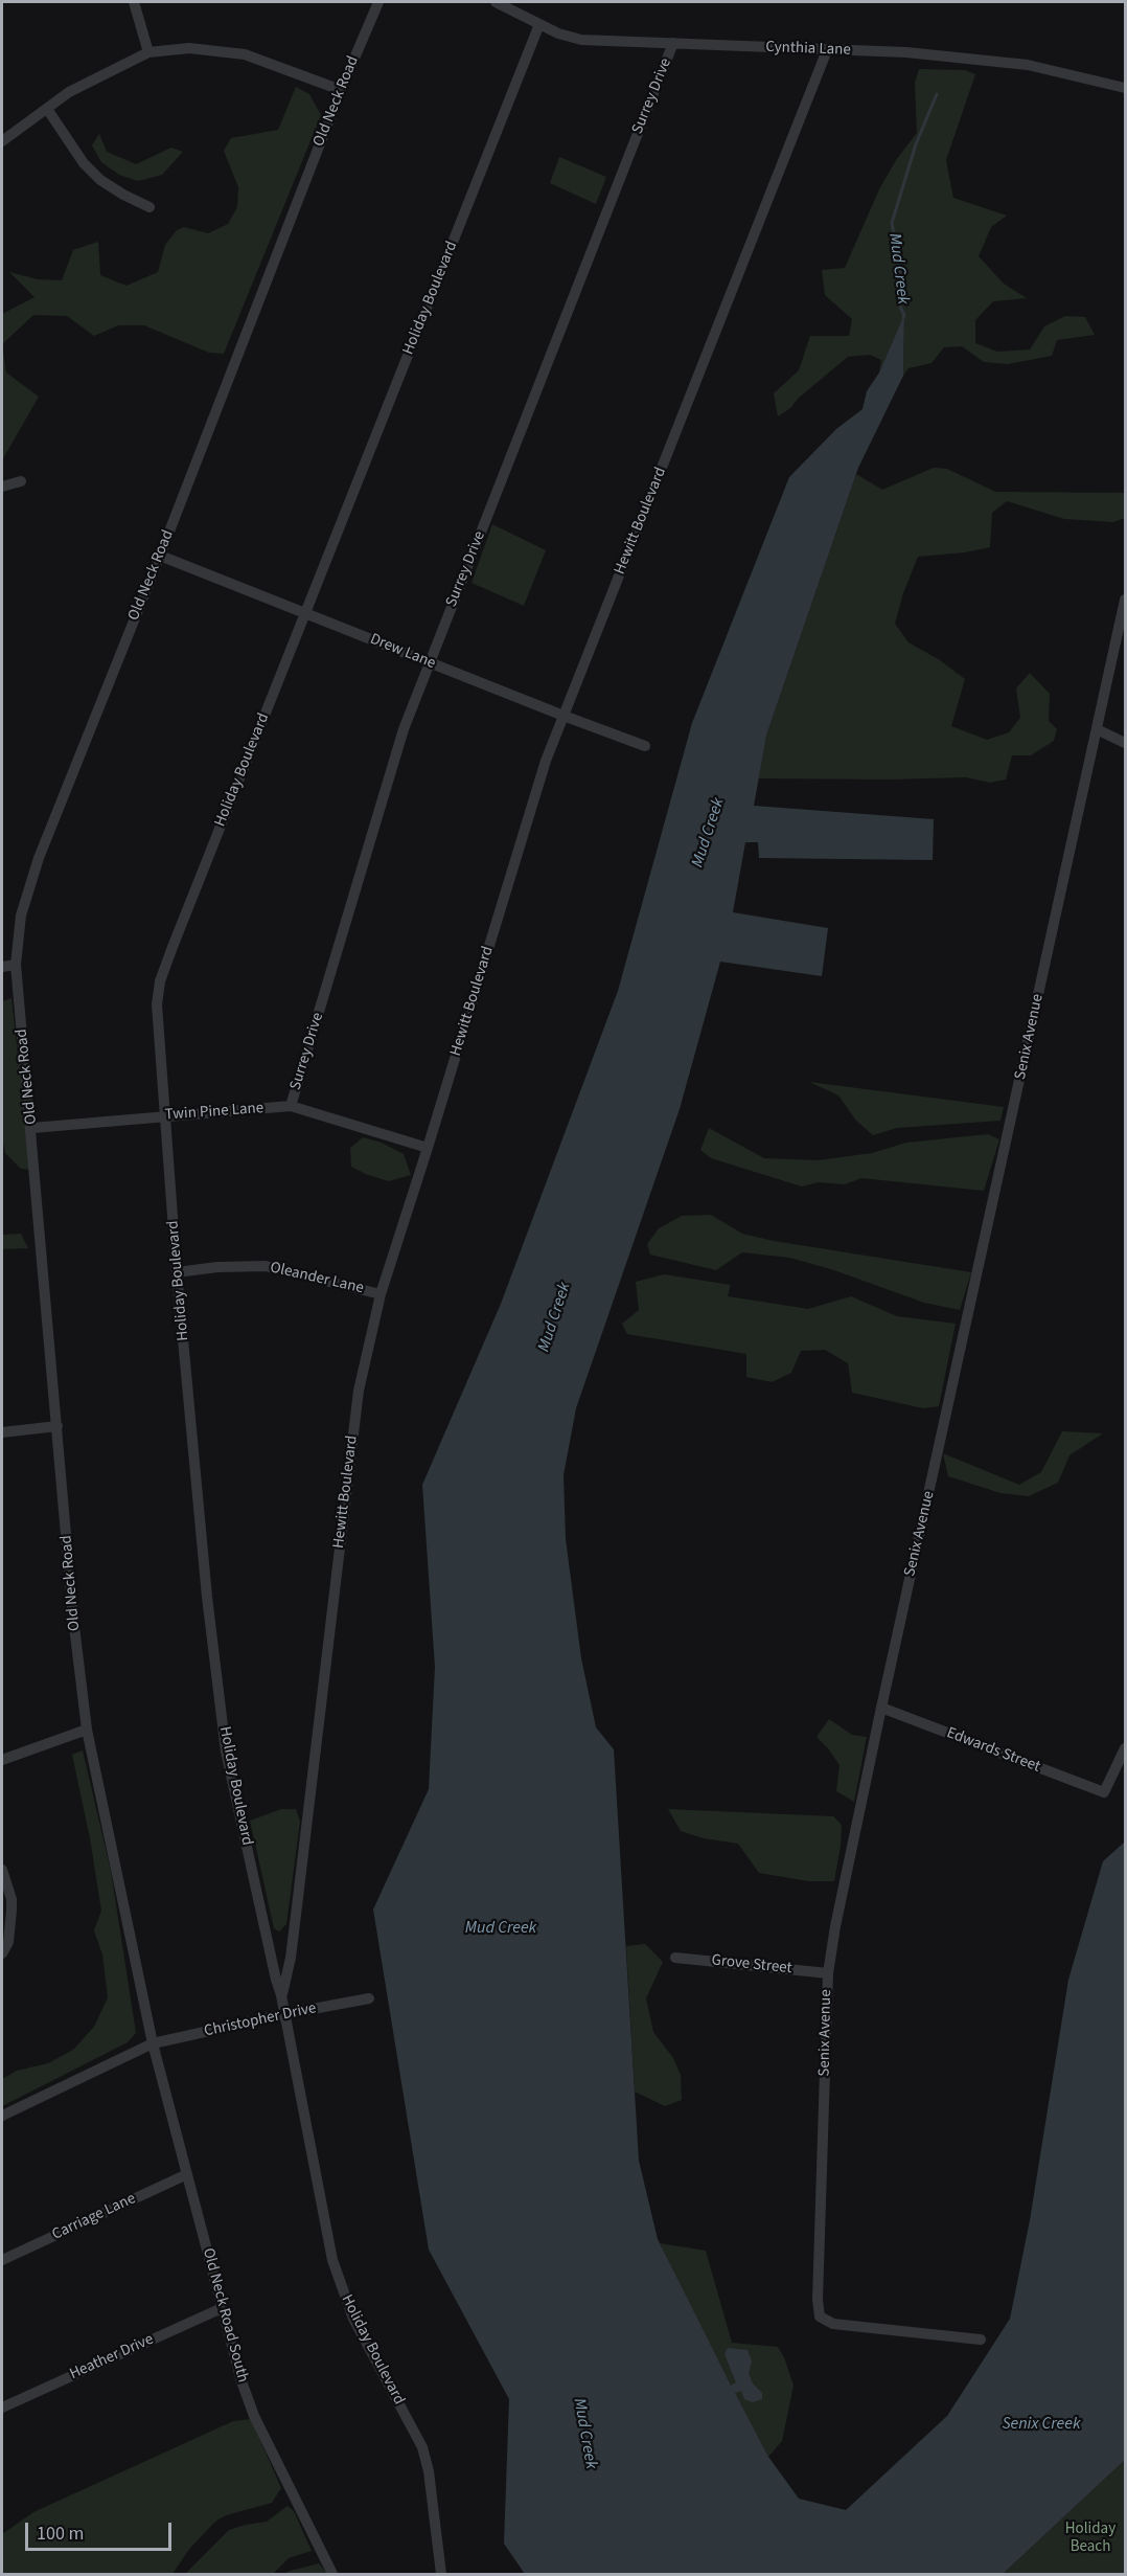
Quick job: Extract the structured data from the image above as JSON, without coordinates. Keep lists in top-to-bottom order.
{
  "streets": {
    "street": [
      "Cynthia Lane",
      "Surrey Drive",
      "Old Neck Road",
      "Holiday Boulevard",
      "Hewitt Boulevard",
      "Drew Lane",
      "Senix Avenue",
      "Twin Pine Lane",
      "Oleander Lane",
      "Edwards Street",
      "Grove Street",
      "Christopher Drive",
      "Carriage Lane",
      "Old Neck Road South",
      "Heather Drive"
    ]
  },
  "crossings": [
    ["Cynthia Lane", "Surrey Drive"],
    ["Cynthia Lane", "Holiday Boulevard"],
    ["Cynthia Lane", "Hewitt Boulevard"],
    ["Surrey Drive", "Drew Lane"],
    ["Surrey Drive", "Twin Pine Lane"],
    ["Old Neck Road", "Drew Lane"],
    ["Old Neck Road", "Twin Pine Lane"],
    ["Old Neck Road", "Christopher Drive"],
    ["Old Neck Road", "Old Neck Road South"],
    ["Holiday Boulevard", "Hewitt Boulevard"],
    ["Holiday Boulevard", "Drew Lane"],
    ["Holiday Boulevard", "Twin Pine Lane"],
    ["Holiday Boulevard", "Oleander Lane"],
    ["Holiday Boulevard", "Christopher Drive"],
    ["Hewitt Boulevard", "Drew Lane"],
    ["Hewitt Boulevard", "Twin Pine Lane"],
    ["Hewitt Boulevard", "Oleander Lane"],
    ["Senix Avenue", "Edwards Street"],
    ["Senix Avenue", "Grove Street"],
    ["Christopher Drive", "Old Neck Road South"],
    ["Carriage Lane", "Old Neck Road South"],
    ["Old Neck Road South", "Heather Drive"]
  ],
  "water": ["Mud Creek", "Senix Creek"],
  "parks": ["Holiday Beach"],
  "scale_bar": "100 m"
}
